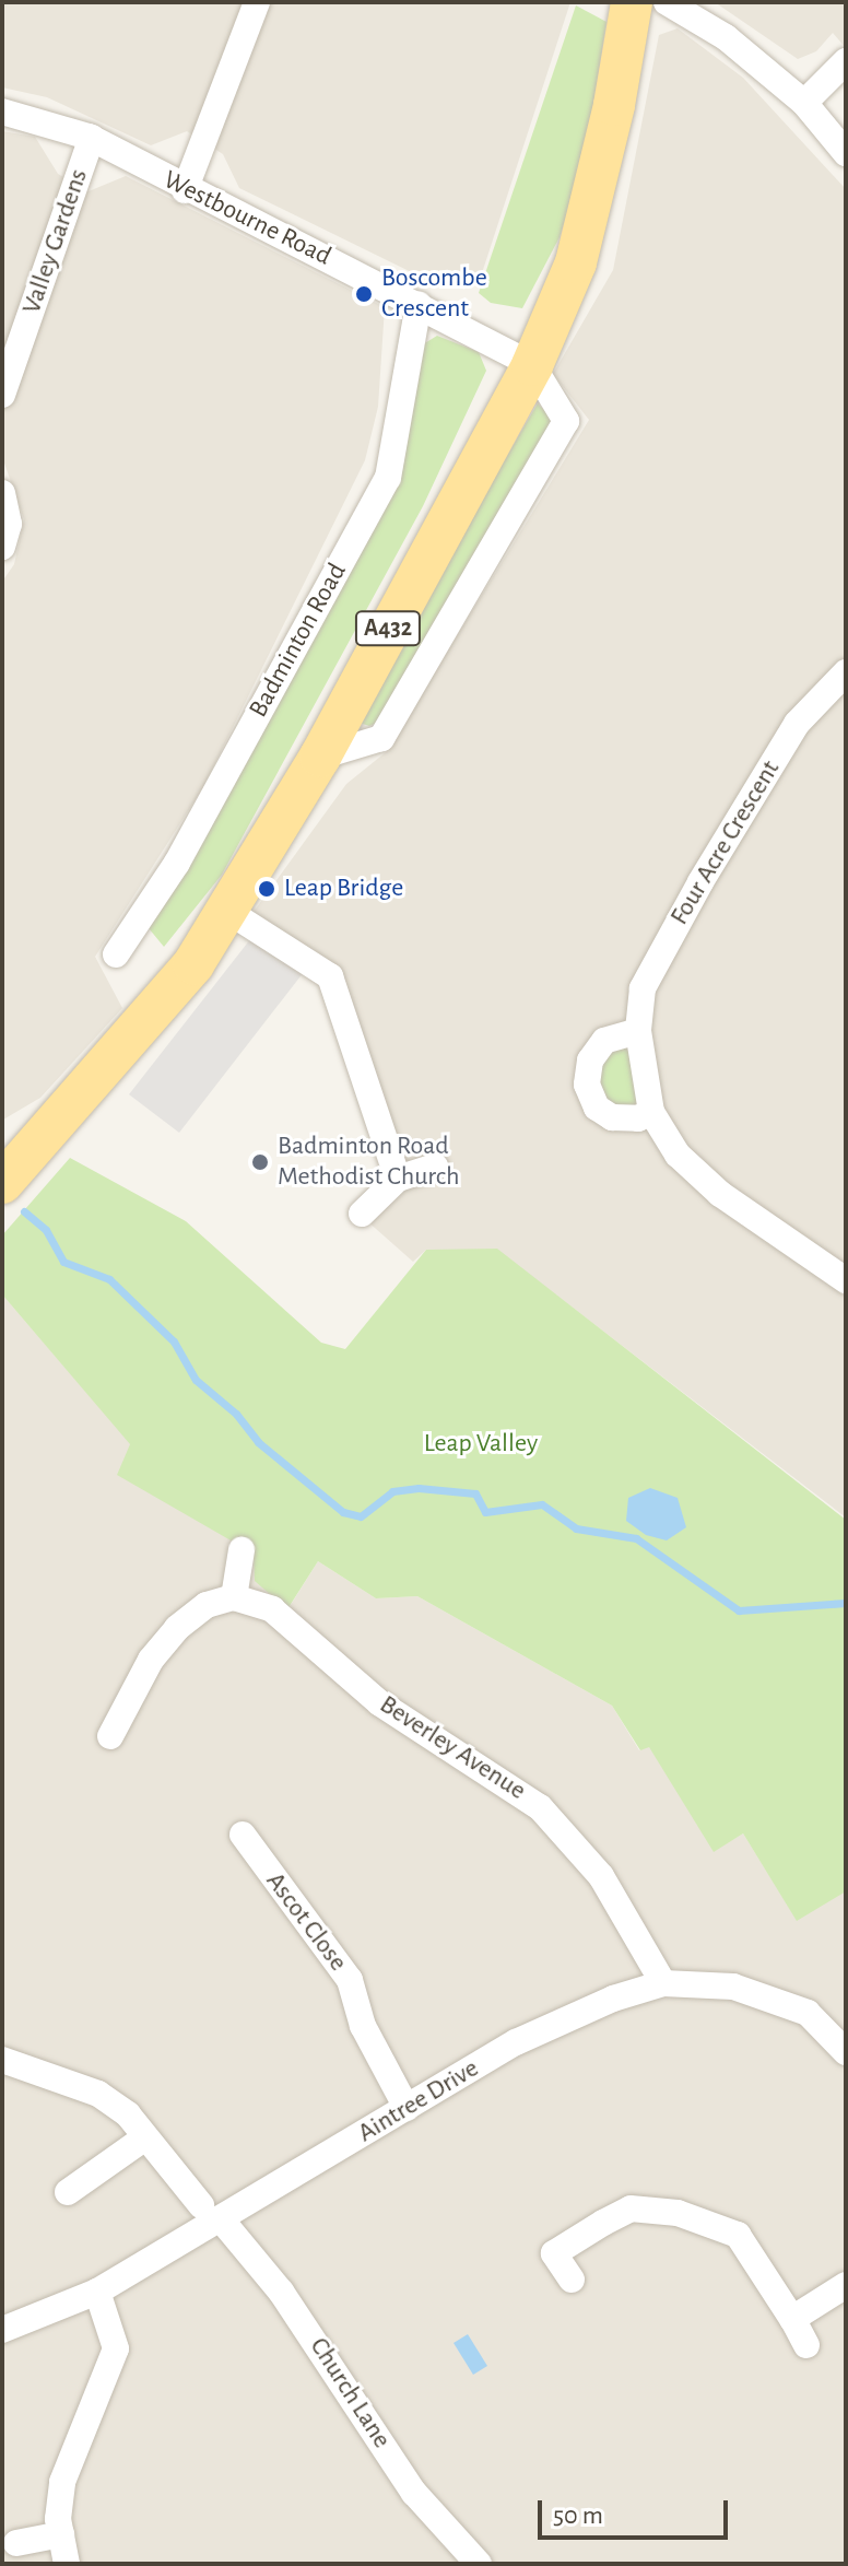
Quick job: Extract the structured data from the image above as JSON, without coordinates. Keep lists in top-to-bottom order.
{
  "streets": {
    "main road": ["A432"],
    "street": [
      "Westbourne Road",
      "Valley Gardens",
      "Badminton Road",
      "Four Acre Crescent",
      "Beverley Avenue",
      "Ascot Close",
      "Aintree Drive",
      "Church Lane"
    ]
  },
  "crossings": [
    ["Westbourne Road", "Valley Gardens"],
    ["Westbourne Road", "A432"],
    ["Westbourne Road", "Badminton Road"],
    ["Beverley Avenue", "Aintree Drive"],
    ["Ascot Close", "Aintree Drive"],
    ["Aintree Drive", "Church Lane"]
  ],
  "parks": ["Leap Valley"],
  "places": ["Boscombe Crescent", "Leap Bridge", "Badminton Road Methodist Church"],
  "scale_bar": "50 m"
}
